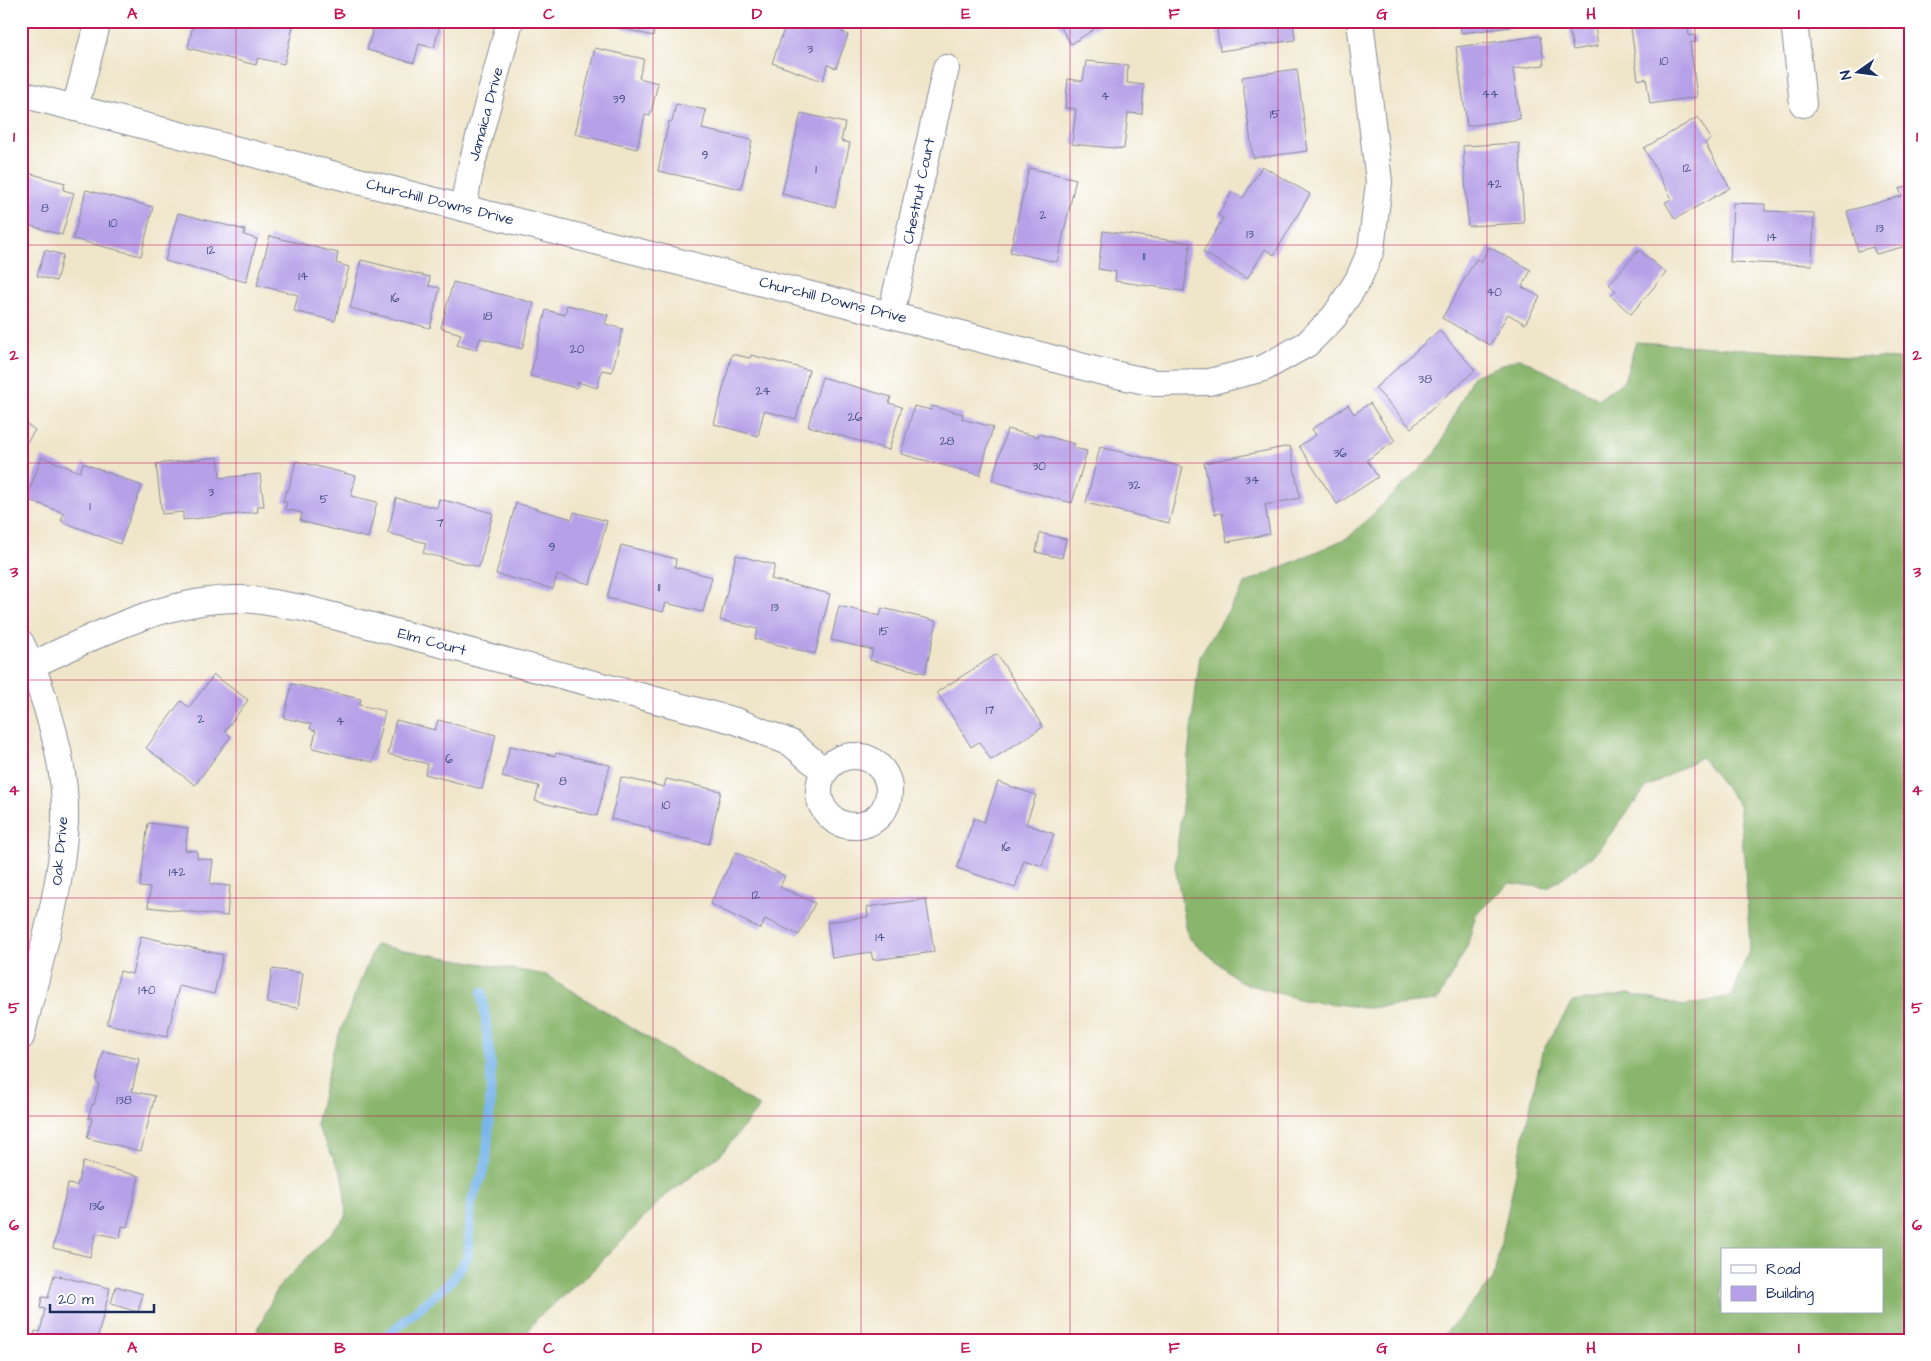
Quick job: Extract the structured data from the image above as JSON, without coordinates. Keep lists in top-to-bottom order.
{
  "streets": {
    "street": [
      "Jamaica Drive",
      "Chestnut Court",
      "Churchill Downs Drive",
      "Elm Court",
      "Oak Drive"
    ]
  },
  "crossings": [
    ["Jamaica Drive", "Churchill Downs Drive"],
    ["Chestnut Court", "Churchill Downs Drive"],
    ["Elm Court", "Oak Drive"]
  ],
  "house_numbers": [
    "3",
    "10",
    "44",
    "4",
    "39",
    "15",
    "9",
    "12",
    "1",
    "42",
    "8",
    "2",
    "10",
    "13",
    "13",
    "14",
    "12",
    "11",
    "14",
    "40",
    "16",
    "18",
    "20",
    "38",
    "24",
    "26",
    "28",
    "36",
    "30",
    "34",
    "32",
    "3",
    "5",
    "1",
    "7",
    "9",
    "11",
    "13",
    "15",
    "17",
    "2",
    "4",
    "6",
    "8",
    "10",
    "16",
    "142",
    "12",
    "14",
    "140",
    "138",
    "136"
  ],
  "legend": ["Road", "Building"],
  "scale_bar": "20 m",
  "north": "left",
  "grid": {
    "columns": [
      "A",
      "B",
      "C",
      "D",
      "E",
      "F",
      "G",
      "H",
      "I"
    ],
    "rows": [
      "1",
      "2",
      "3",
      "4",
      "5",
      "6"
    ]
  }
}
